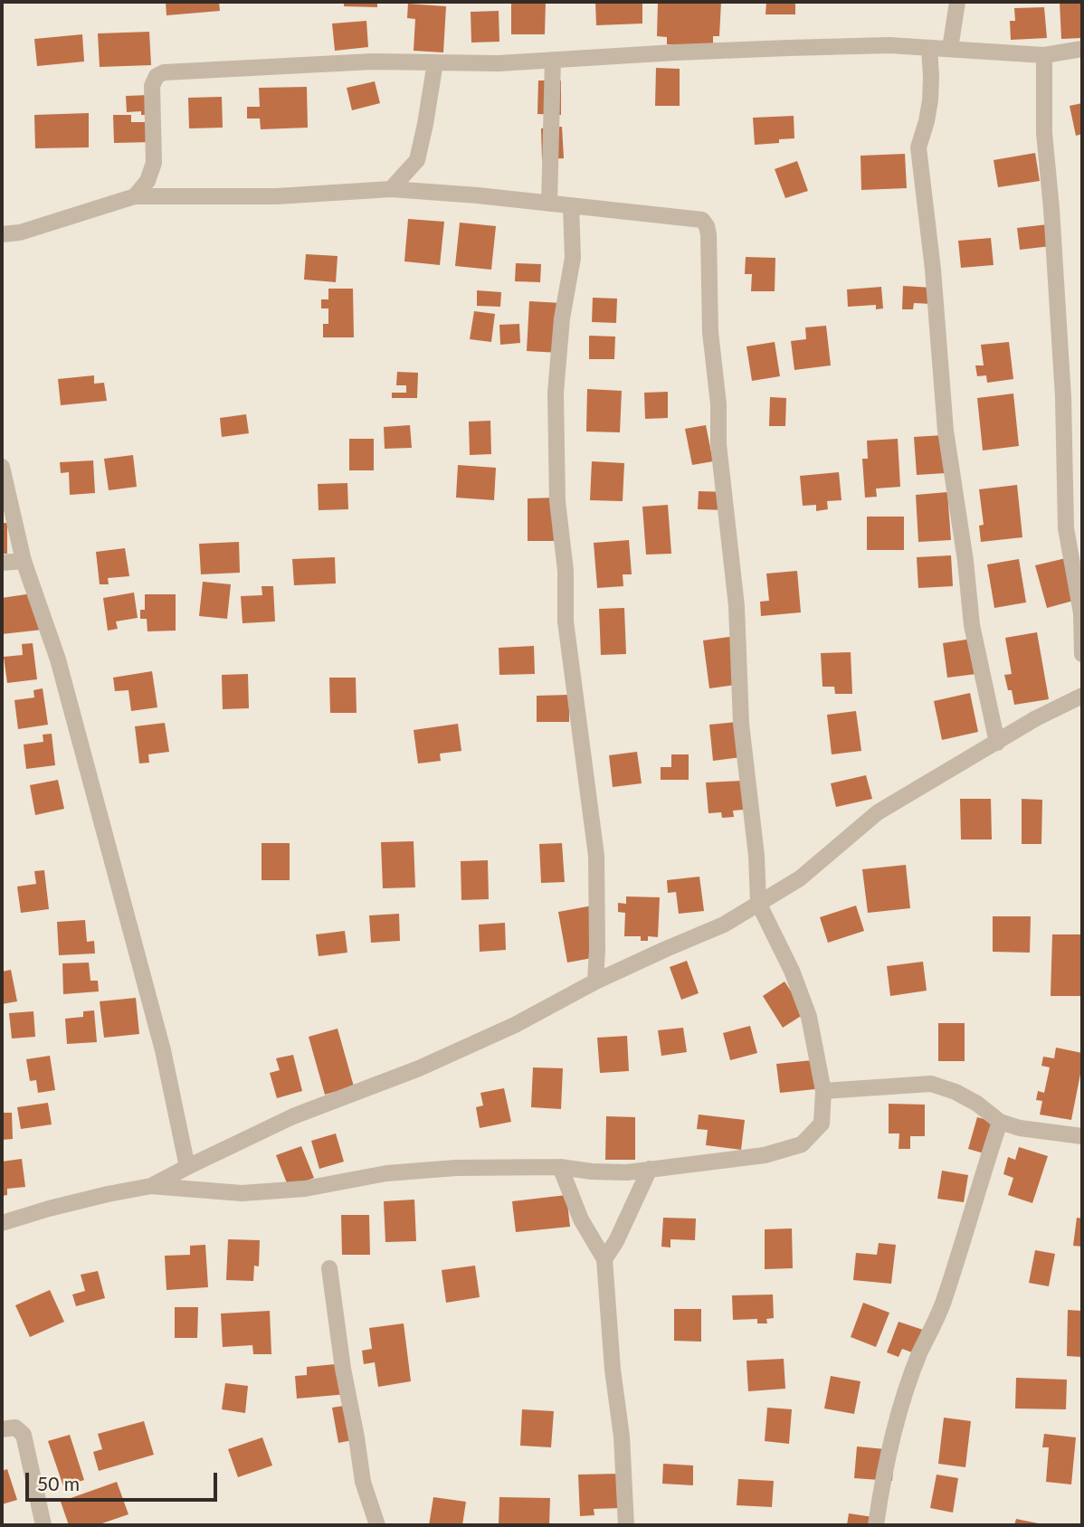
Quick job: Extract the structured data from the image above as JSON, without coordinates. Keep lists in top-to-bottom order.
{
  "scale_bar": "50 m"
}
